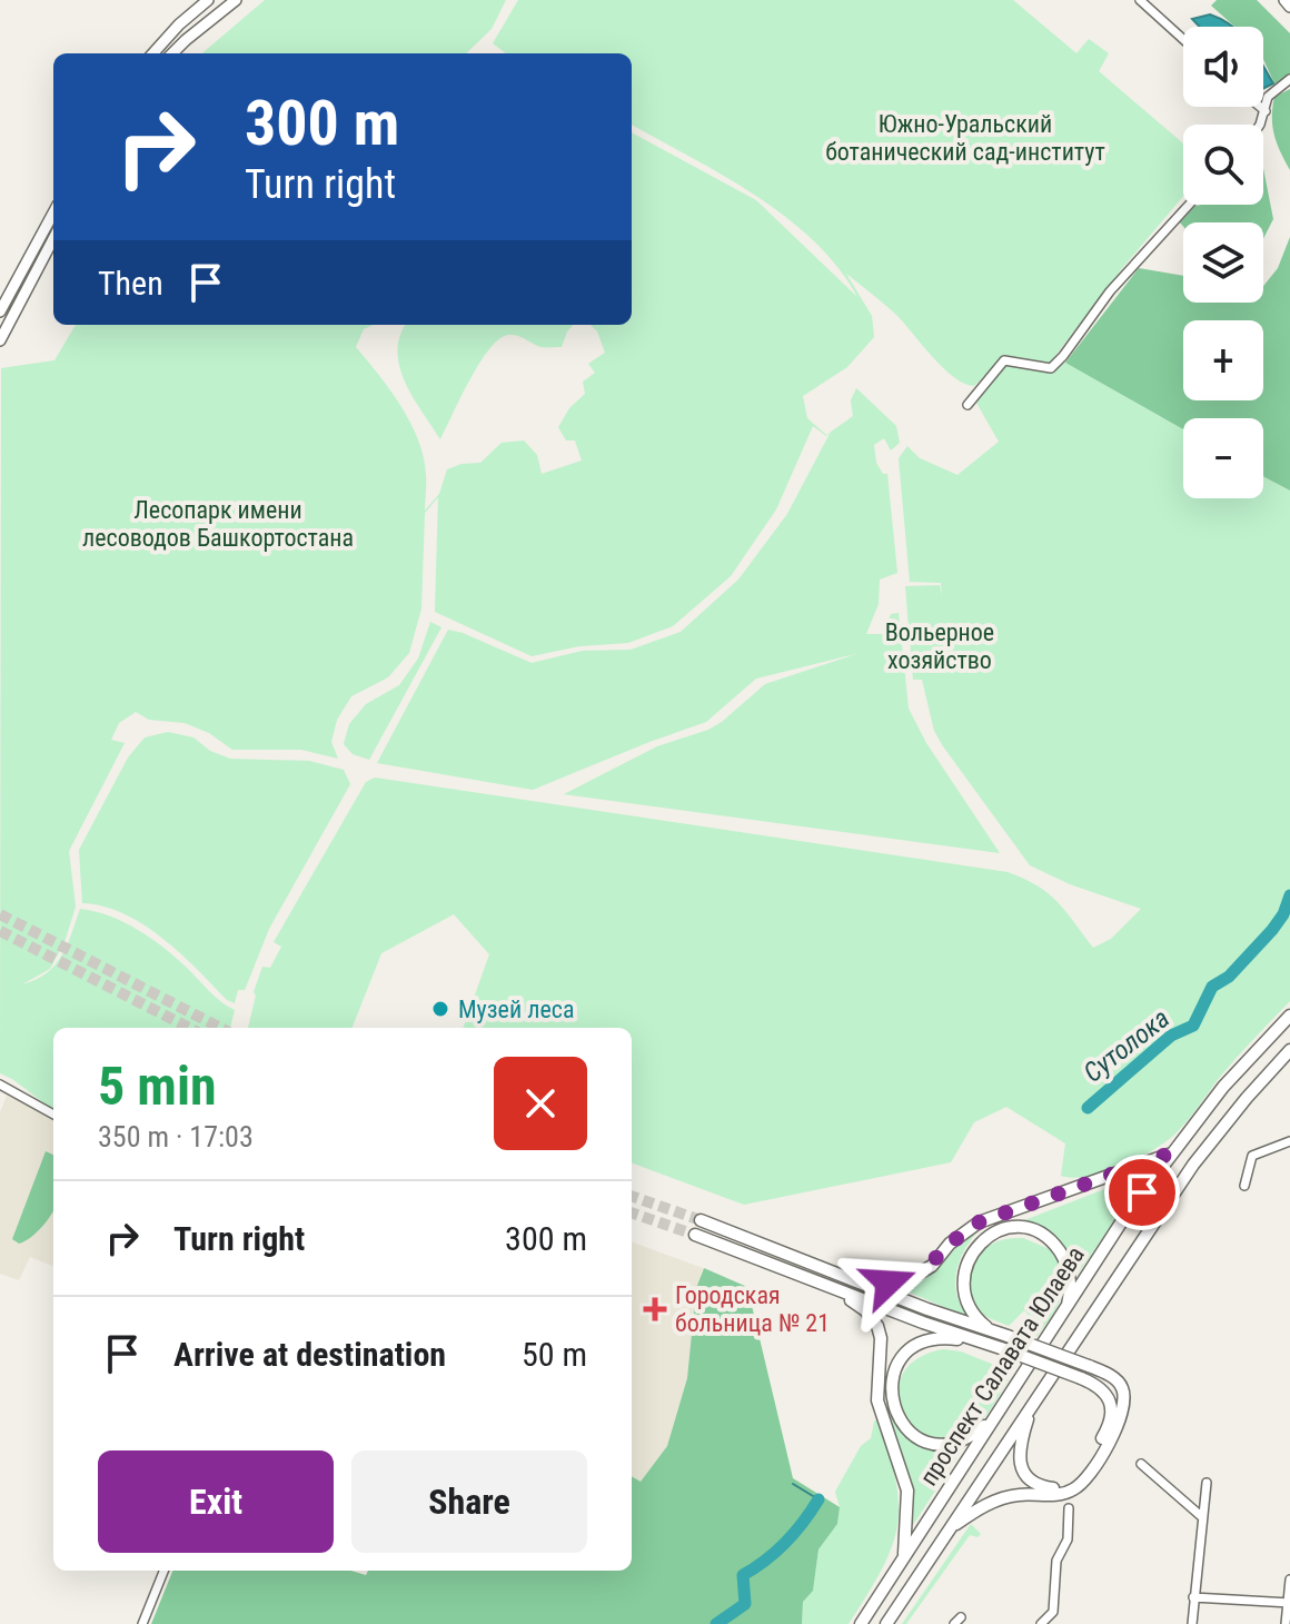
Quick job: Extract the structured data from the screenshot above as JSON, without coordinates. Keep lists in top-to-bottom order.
{
  "streets": {
    "main road": ["проспект Салавата Юлаева"]
  },
  "water": ["Сутолока"],
  "parks": ["Южно-Уральский ботанический сад-институт", "Лесопарк имени лесоводов Башкортостана", "Вольерное хозяйство"],
  "places": {
    "other": ["Музей леса"],
    "health": ["Городская больница № 21"]
  },
  "page": {
    "map_buttons": ["+", "−"],
    "turn": ["300 m", "Turn right"],
    "then": "Then",
    "heading": ["5 min", "350 m · 17:03"],
    "list": [
      {
        "name": "Turn right",
        "value": "300 m"
      },
      {
        "name": "Arrive at destination",
        "value": "50 m"
      }
    ],
    "buttons": ["Exit", "Share"]
  }
}
